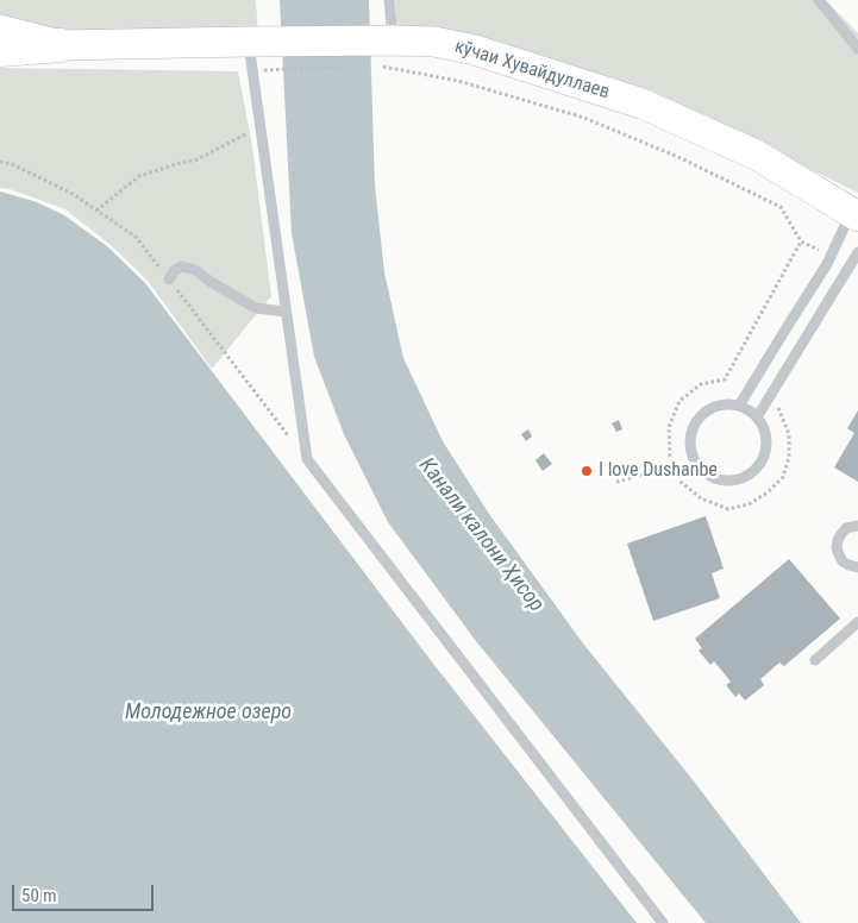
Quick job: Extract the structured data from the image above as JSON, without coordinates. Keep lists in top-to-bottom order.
{
  "streets": {
    "street": ["кӯчаи Хувайдуллаев"]
  },
  "water": ["Канали калони Ҳисор", "Молодежное озеро"],
  "places": ["I love Dushanbe"],
  "scale_bar": "50 m"
}
